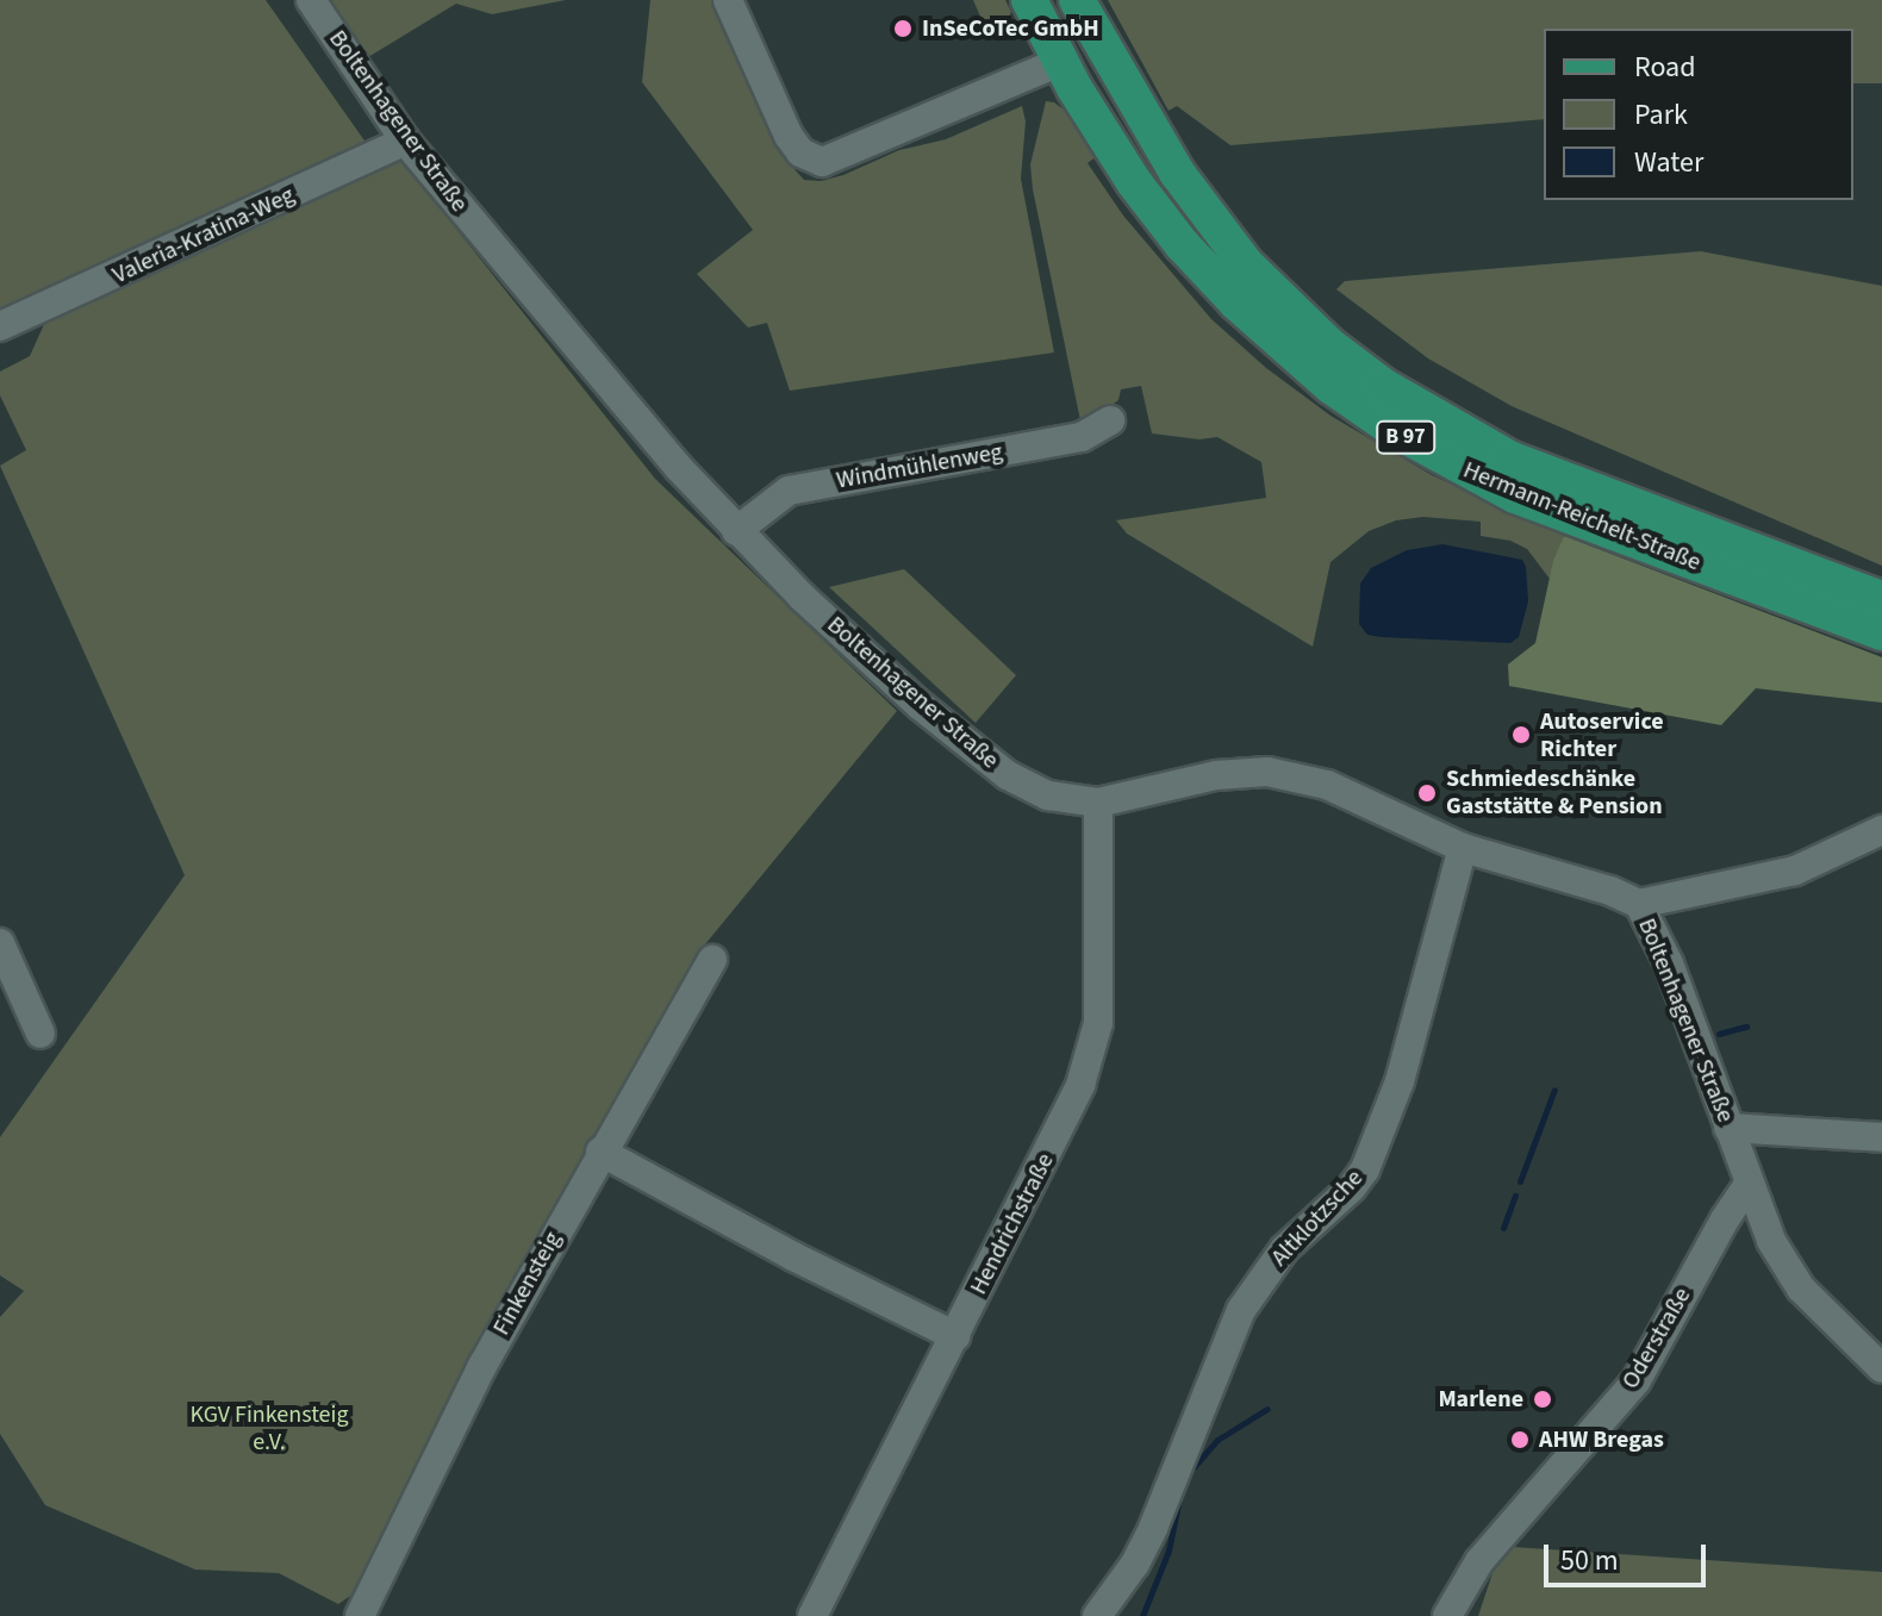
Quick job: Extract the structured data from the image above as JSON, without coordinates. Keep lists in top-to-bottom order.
{
  "streets": {
    "main road": ["B 97", "Hermann-Reichelt-Straße"],
    "street": [
      "Boltenhagener Straße",
      "Valeria-Kratina-Weg",
      "Windmühlenweg",
      "Altklotzsche",
      "Hendrichstraße",
      "Finkensteig",
      "Oderstraße"
    ]
  },
  "crossings": [
    ["Boltenhagener Straße", "Valeria-Kratina-Weg"],
    ["Boltenhagener Straße", "Windmühlenweg"],
    ["Boltenhagener Straße", "Altklotzsche"],
    ["Boltenhagener Straße", "Hendrichstraße"],
    ["Boltenhagener Straße", "Oderstraße"]
  ],
  "parks": ["KGV Finkensteig e.V."],
  "places": [
    "InSeCoTec GmbH",
    "Autoservice Richter",
    "Schmiedeschänke Gaststätte & Pension",
    "Marlene",
    "AHW Bregas"
  ],
  "legend": ["Road", "Park", "Water"],
  "scale_bar": "50 m"
}
